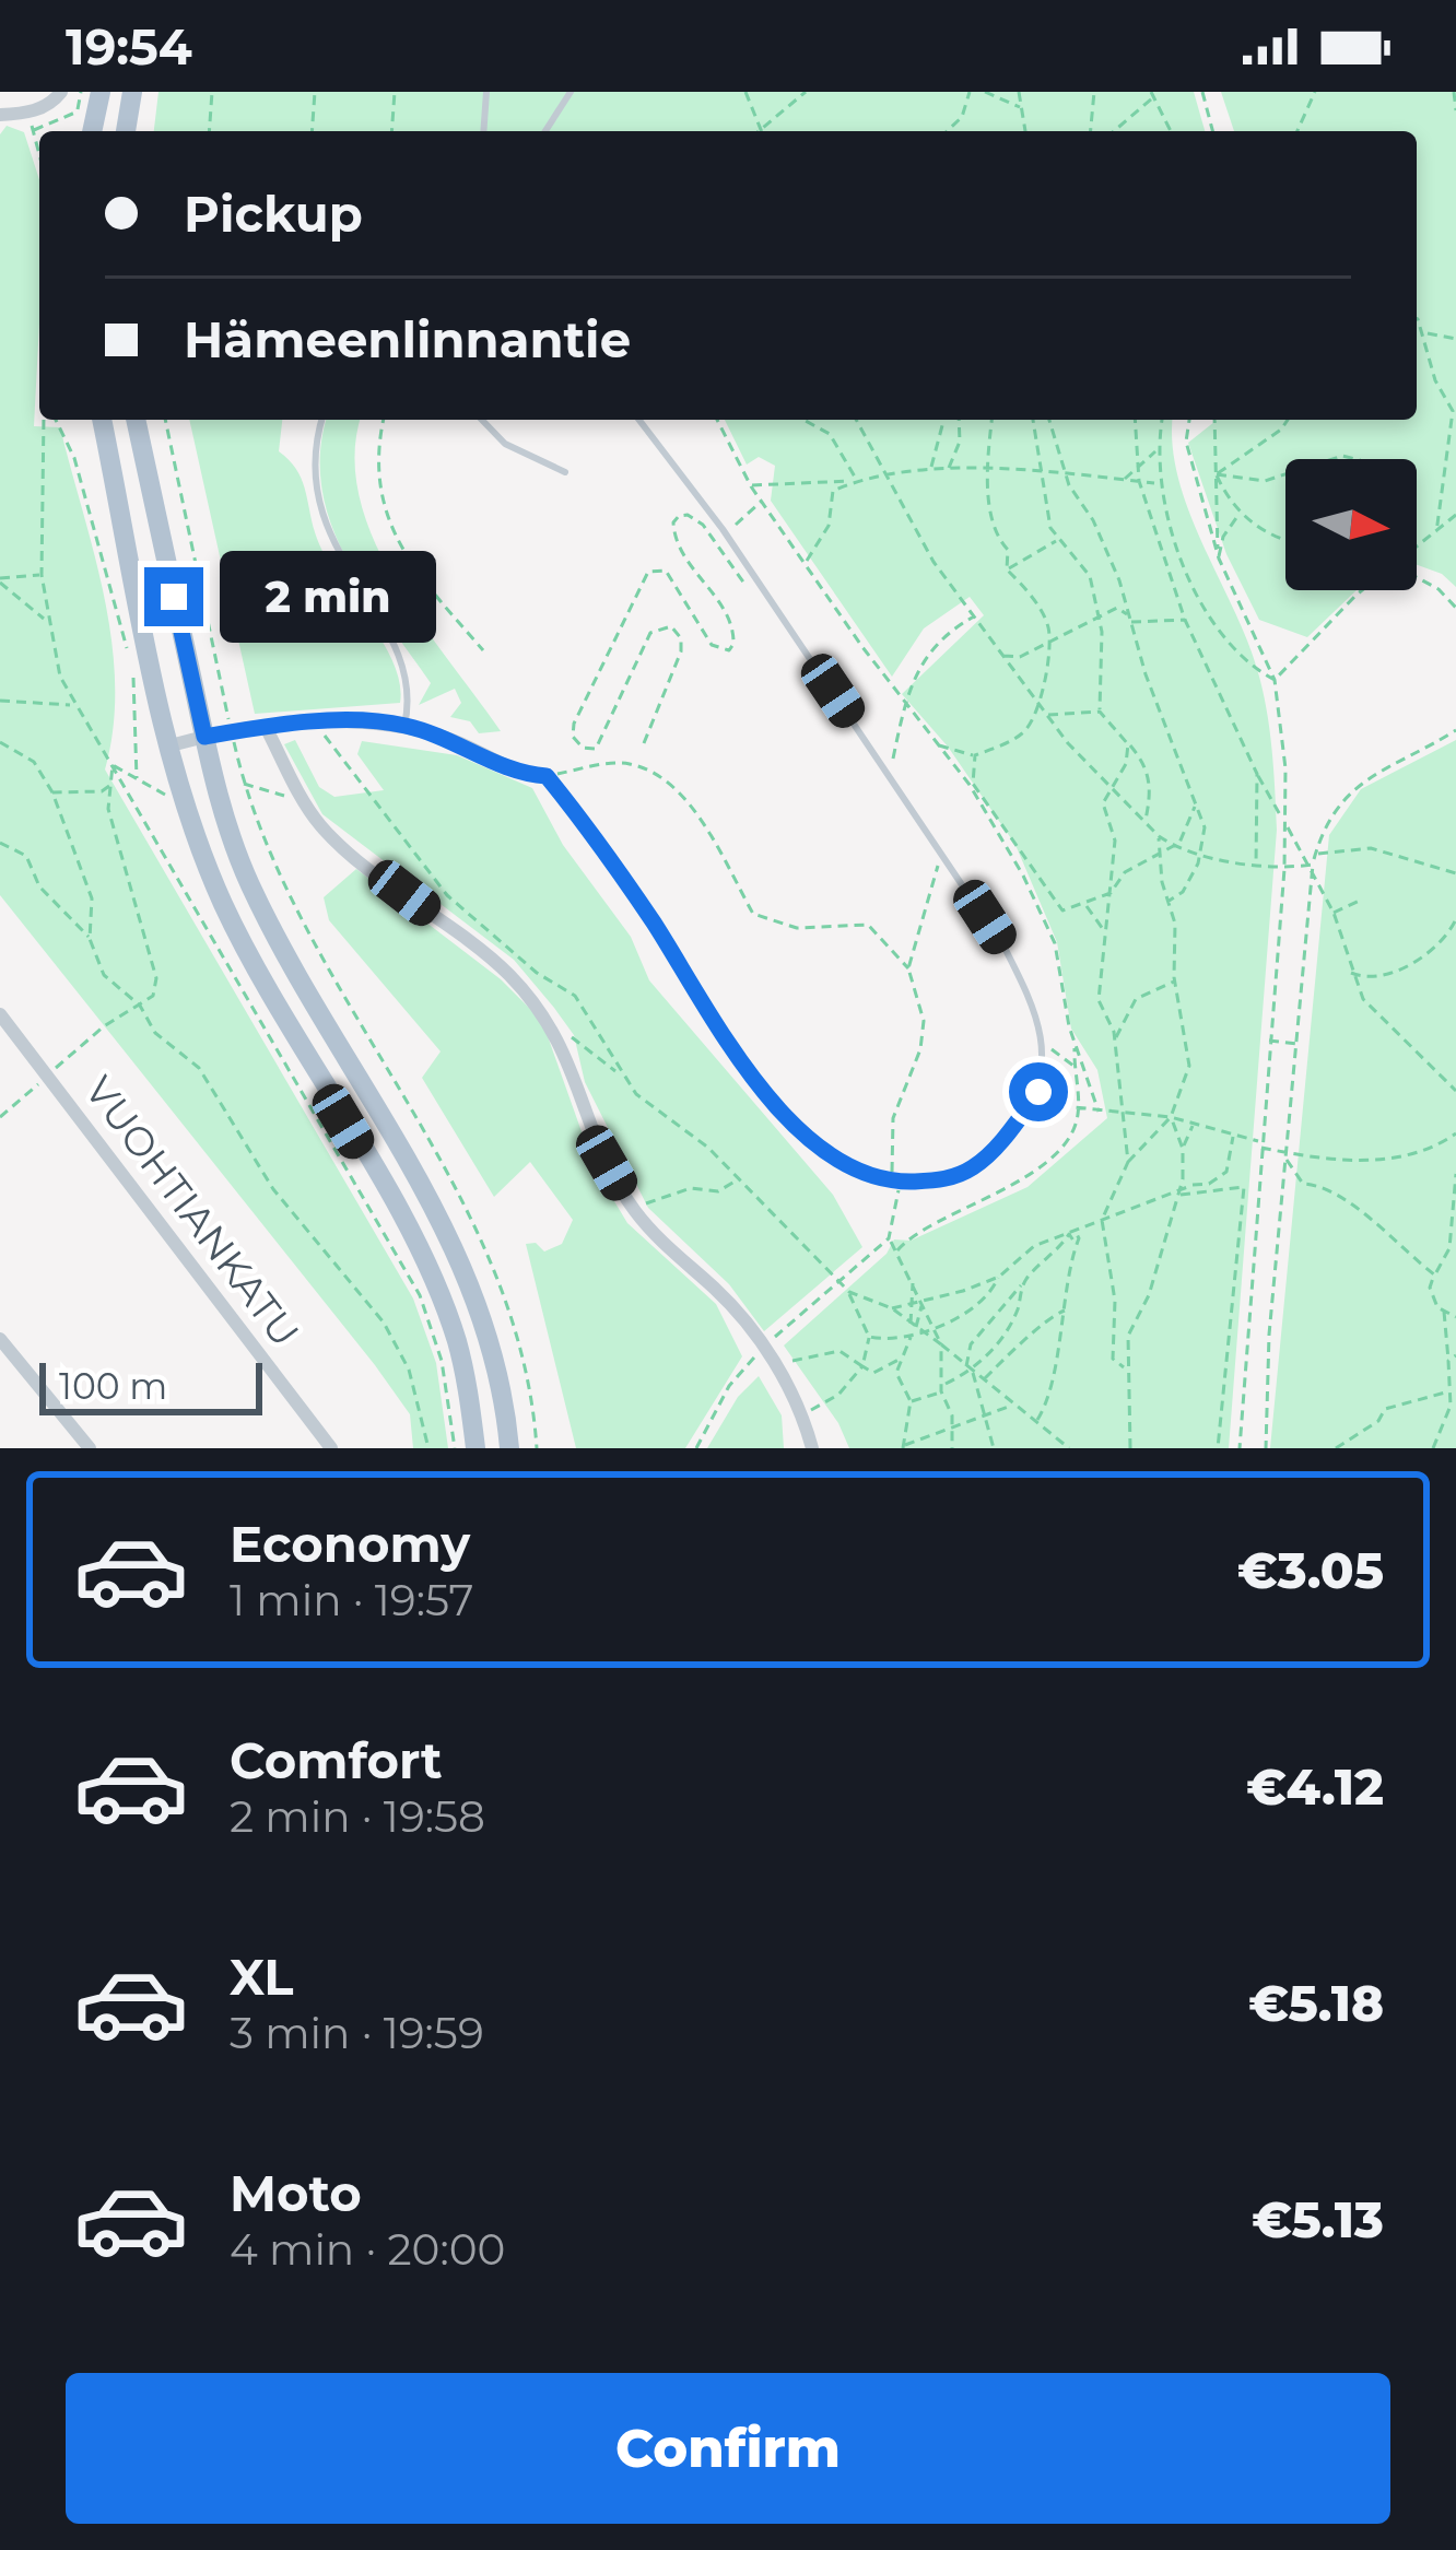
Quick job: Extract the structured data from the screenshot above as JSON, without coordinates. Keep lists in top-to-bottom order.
{
  "streets": {
    "street": ["VUOHTIANKATU"]
  },
  "scale_bar": "100 m",
  "north": "right",
  "page": {
    "status": "19:54",
    "banner": ["Pickup", "Hämeenlinnantie"],
    "bubble": "2 min",
    "scale": "100 m",
    "list": [
      {
        "name": "Economy",
        "note": "1 min · 19:57",
        "value": "€3.05"
      },
      {
        "name": "Comfort",
        "note": "2 min · 19:58",
        "value": "€4.12"
      },
      {
        "name": "XL",
        "note": "3 min · 19:59",
        "value": "€5.18"
      },
      {
        "name": "Moto",
        "note": "4 min · 20:00",
        "value": "€5.13"
      }
    ],
    "buttons": "Confirm"
  }
}
